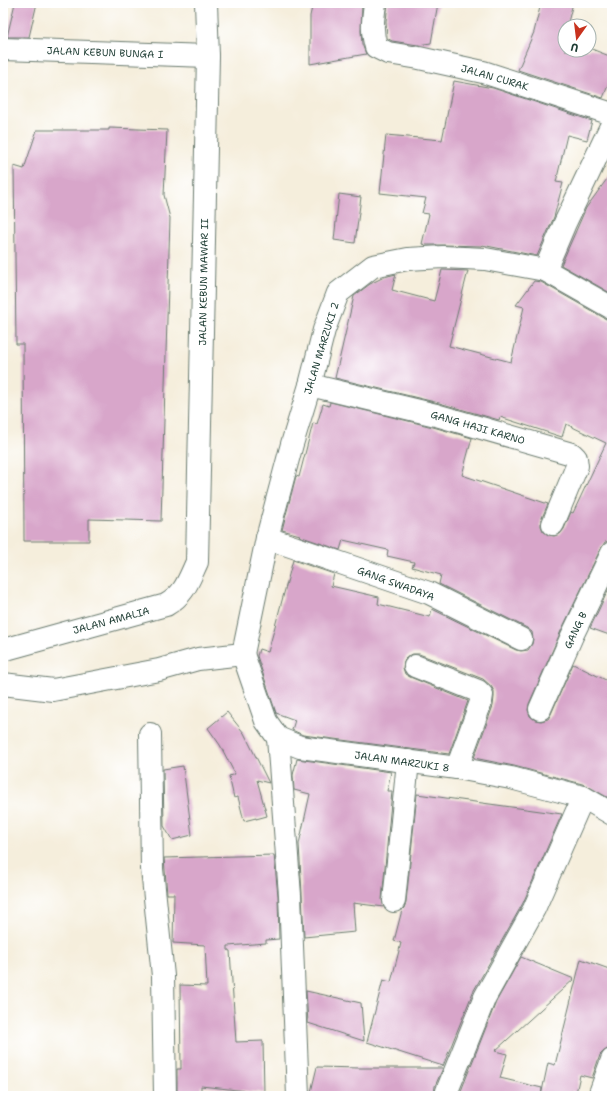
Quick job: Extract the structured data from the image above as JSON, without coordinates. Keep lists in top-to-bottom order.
{
  "streets": {
    "street": [
      "JALAN KEBUN BUNGA I",
      "JALAN CURAK",
      "JALAN KEBUN MAWAR II",
      "JALAN MARZUKI 2",
      "GANG HAJI KARNO",
      "GANG SWADAYA",
      "JALAN AMALIA",
      "GANG B",
      "JALAN MARZUKI 8"
    ]
  },
  "crossings": [
    ["JALAN KEBUN BUNGA I", "JALAN KEBUN MAWAR II"],
    ["JALAN KEBUN MAWAR II", "JALAN AMALIA"],
    ["JALAN MARZUKI 2", "GANG HAJI KARNO"],
    ["JALAN MARZUKI 2", "GANG SWADAYA"]
  ],
  "north": "bottom"
}
